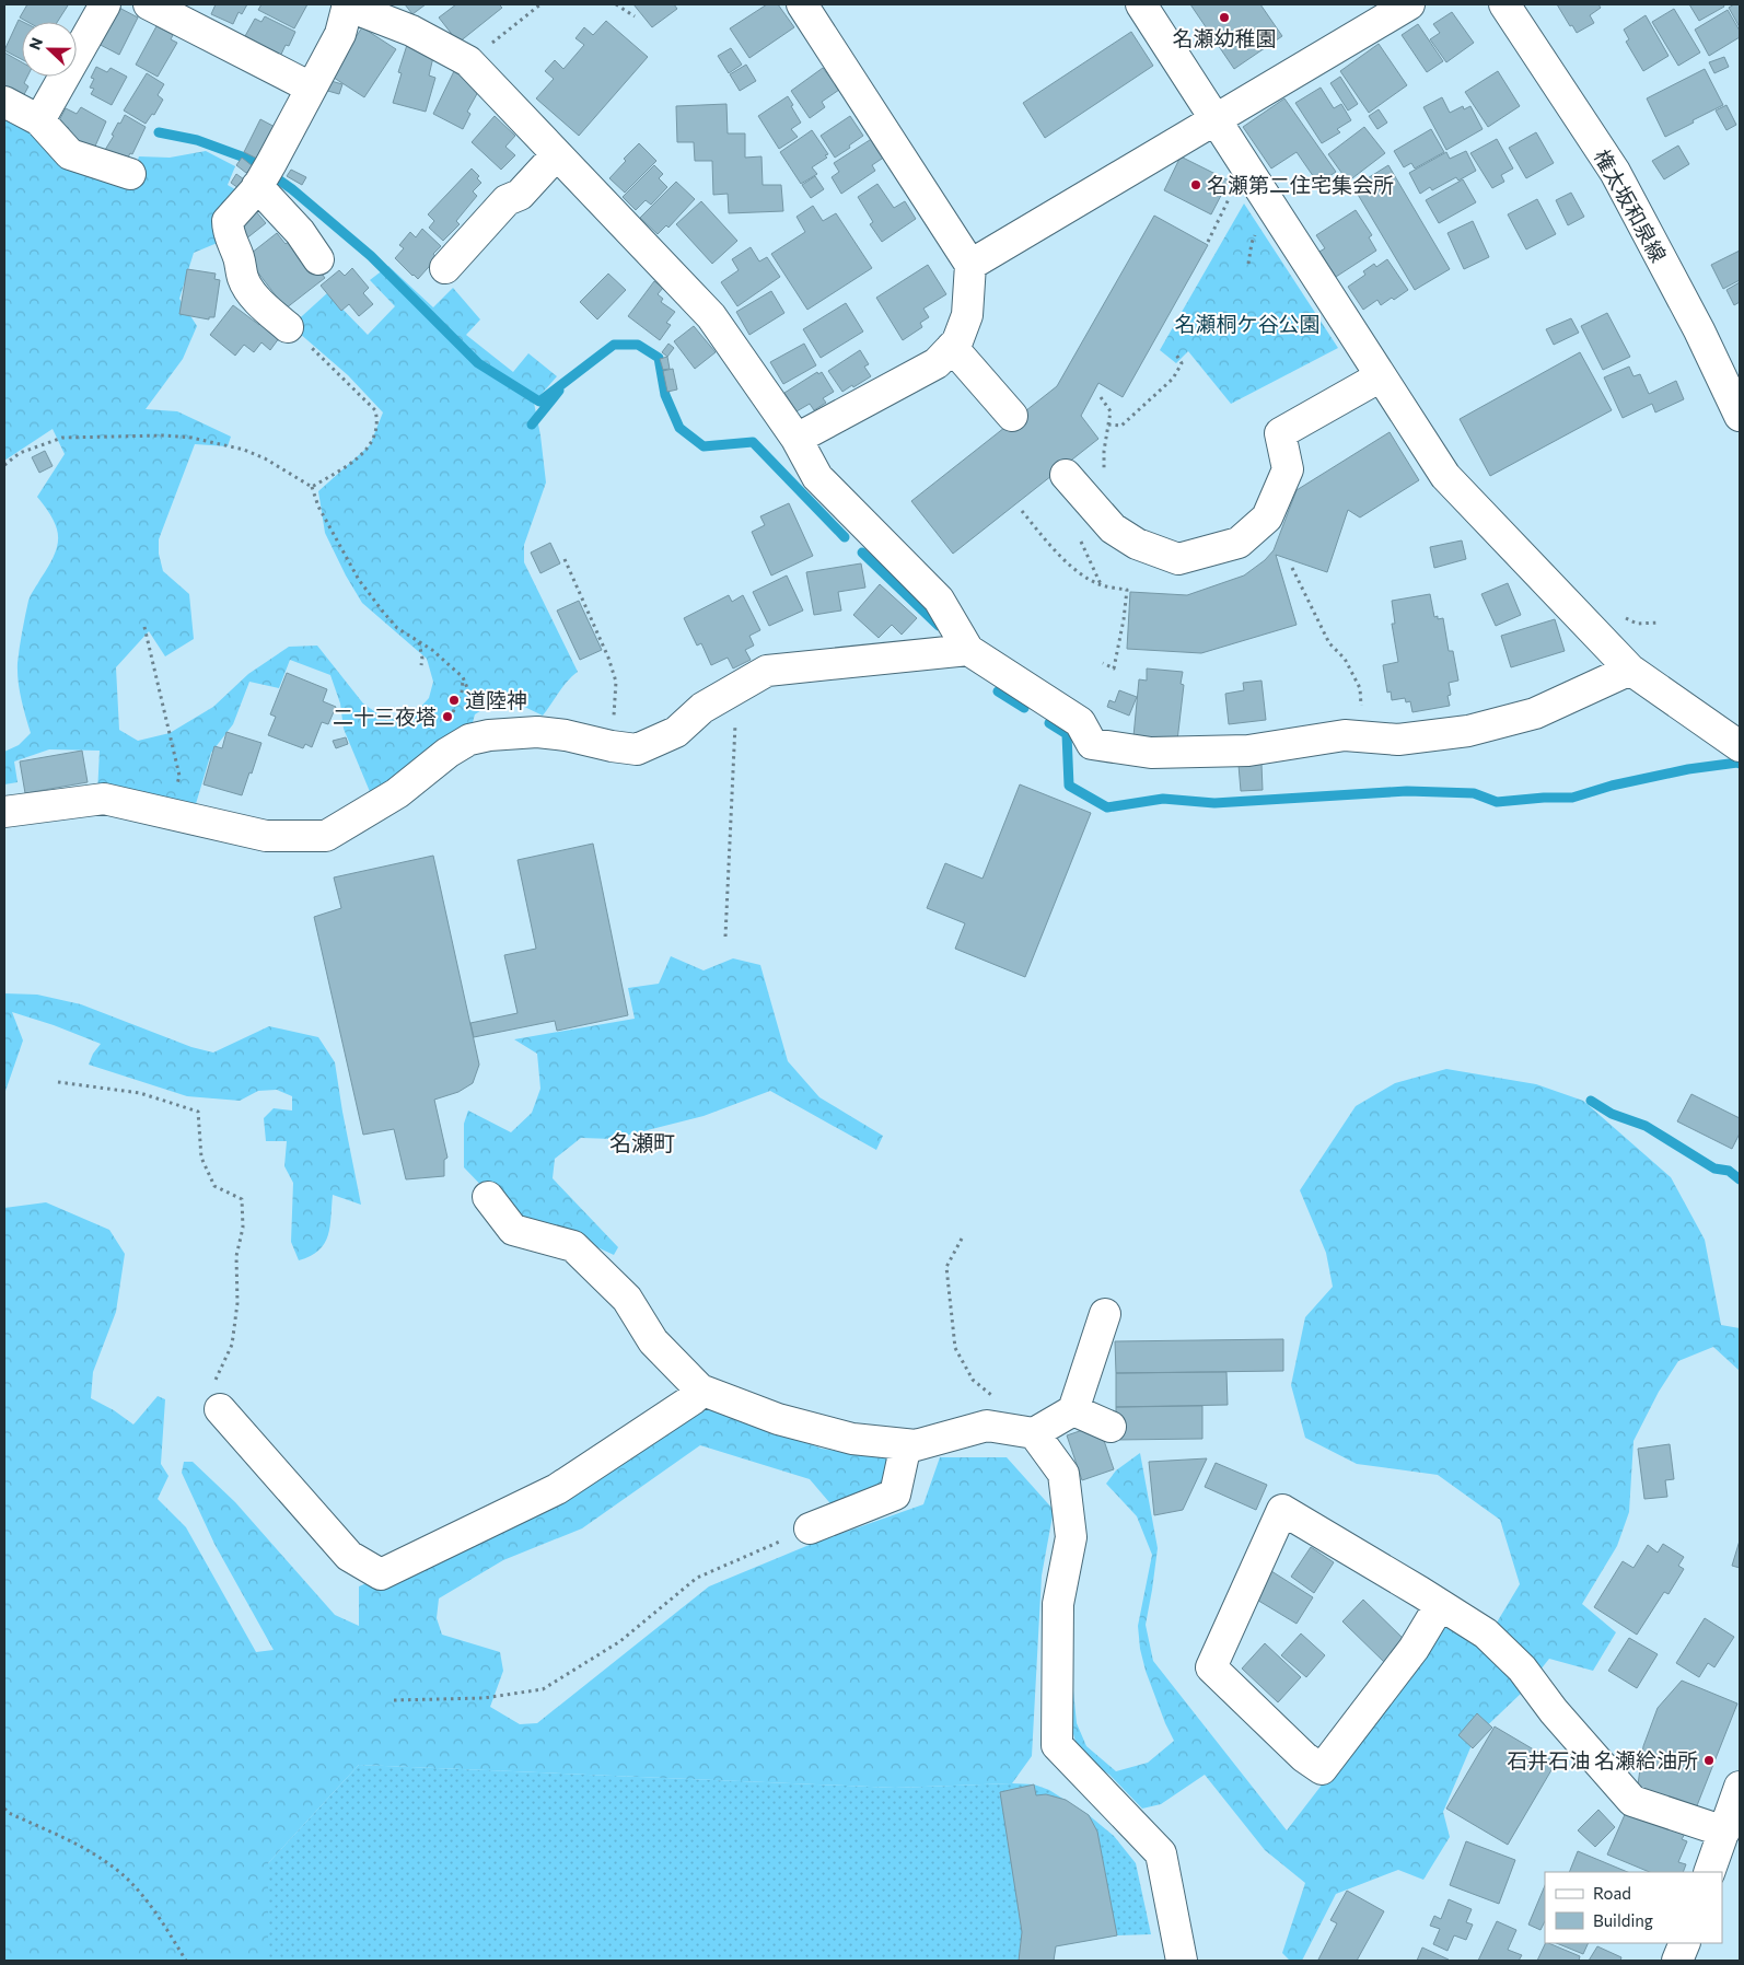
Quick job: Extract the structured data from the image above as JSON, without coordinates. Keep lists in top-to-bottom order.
{
  "streets": {
    "street": ["権太坂和泉線"]
  },
  "districts": ["名瀬町"],
  "parks": ["名瀬桐ケ谷公園"],
  "places": [
    "名瀬幼稚園",
    "名瀬第二住宅集会所",
    "道陸神",
    "二十三夜塔",
    "石井石油 名瀬給油所"
  ],
  "legend": ["Road", "Building"],
  "north": "left"
}
